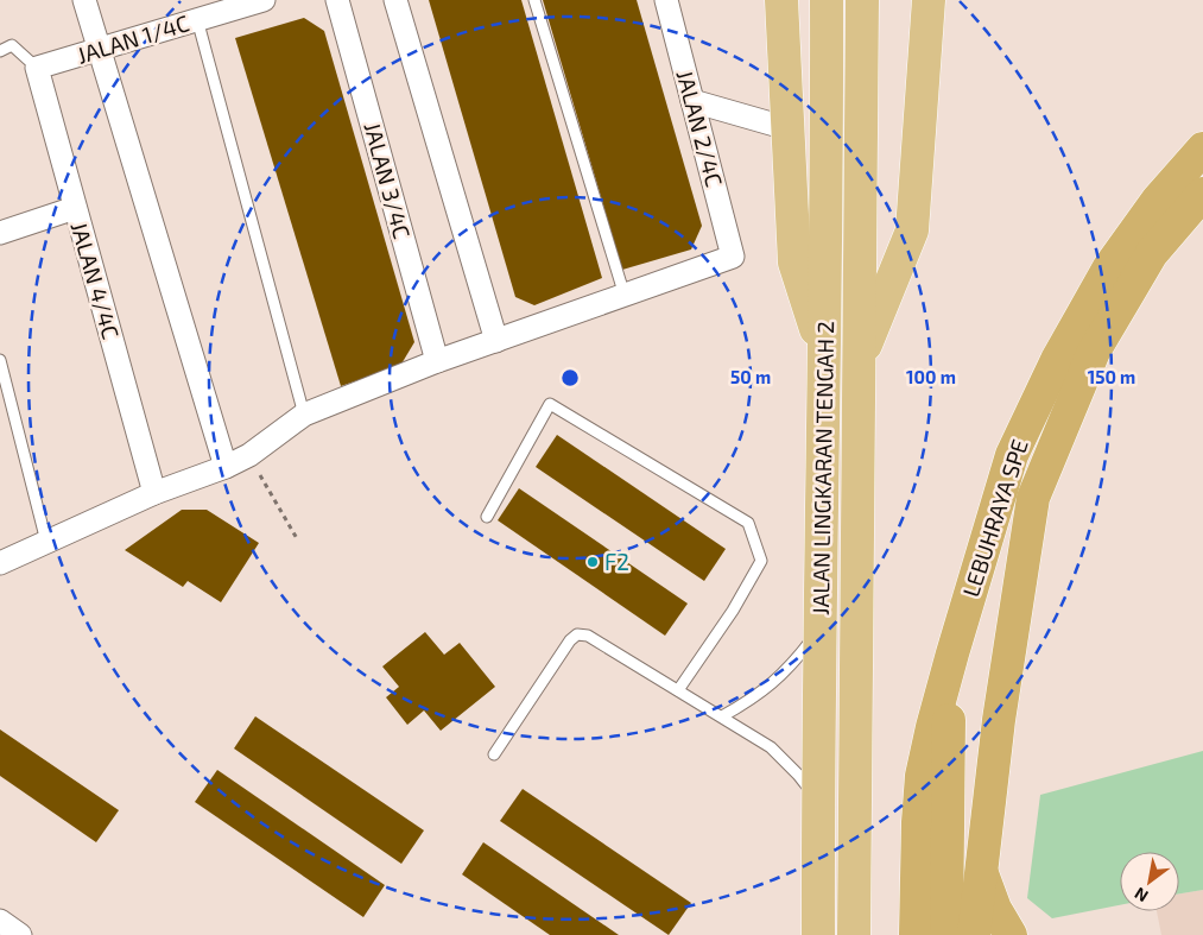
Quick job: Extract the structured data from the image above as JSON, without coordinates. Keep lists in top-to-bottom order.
{
  "streets": {
    "highway": ["JALAN LINGKARAN TENGAH 2", "LEBUHRAYA SPE"],
    "street": [
      "JALAN 1/4C",
      "JALAN 2/4C",
      "JALAN 3/4C",
      "JALAN 4/4C"
    ]
  },
  "crossings": [
    ["JALAN 1/4C", "JALAN 4/4C"]
  ],
  "places": ["F2"],
  "north": "bottom left",
  "rings": ["50 m", "100 m", "150 m"]
}
